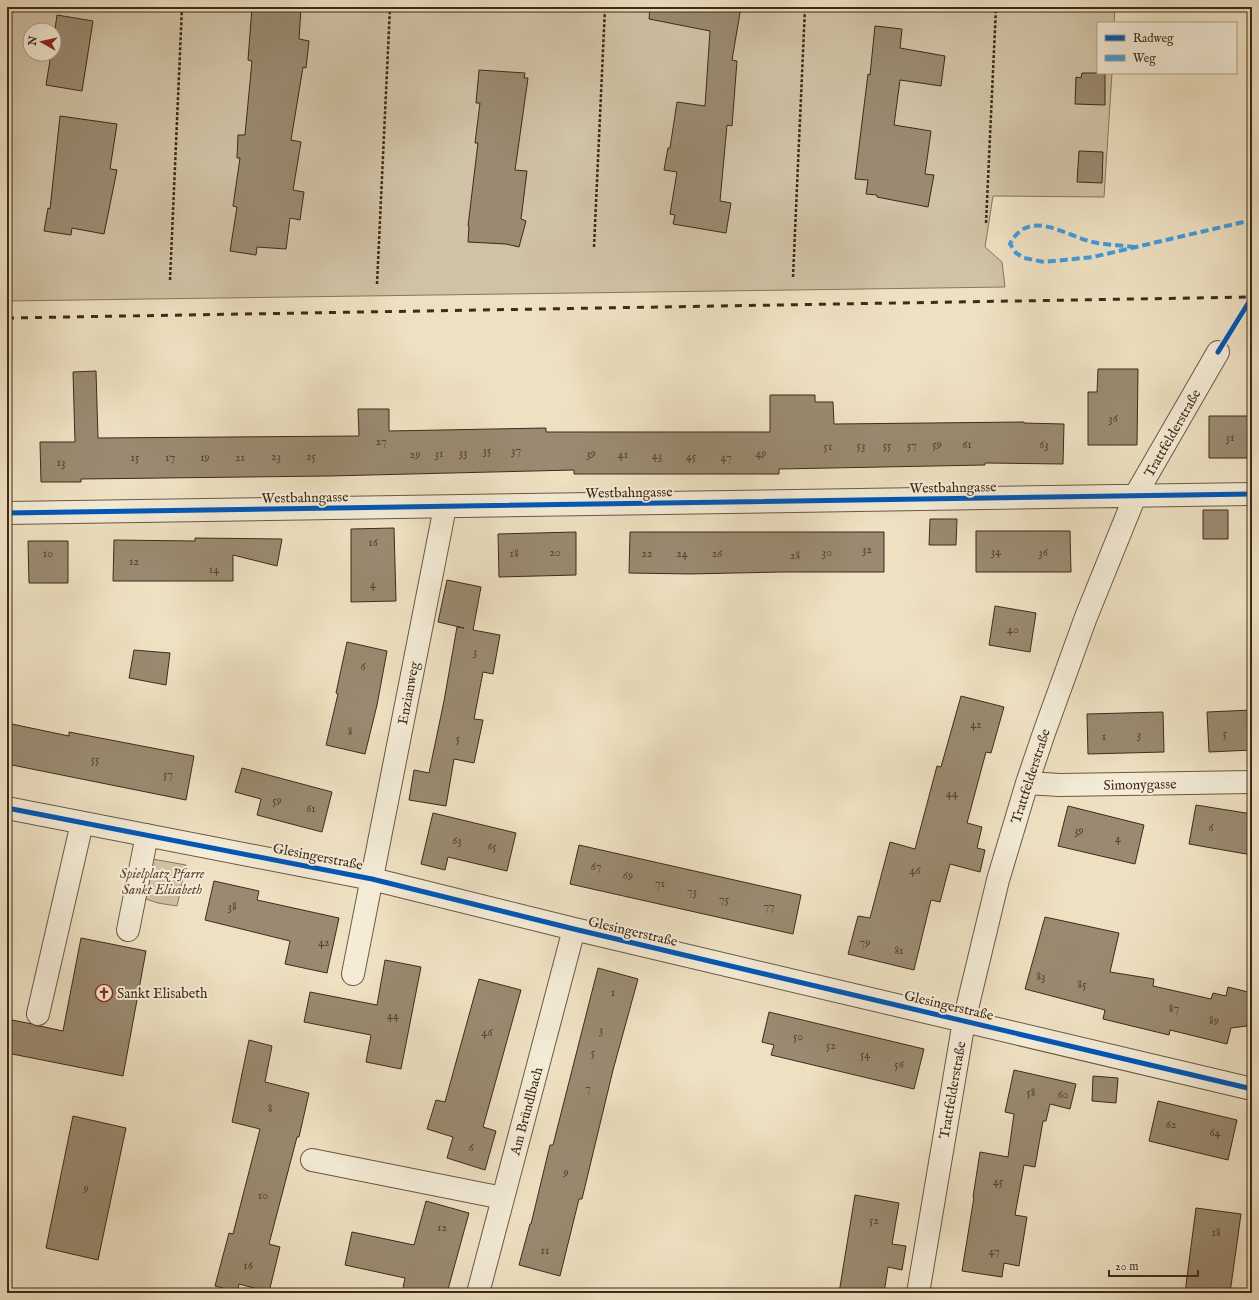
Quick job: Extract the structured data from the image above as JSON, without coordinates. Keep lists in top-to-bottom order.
{
  "streets": {
    "street": [
      "Trattfelderstraße",
      "Westbahngasse",
      "Enzianweg",
      "Simonygasse",
      "Glesingerstraße",
      "Am Bründlbach"
    ]
  },
  "crossings": [
    ["Trattfelderstraße", "Westbahngasse"],
    ["Trattfelderstraße", "Simonygasse"],
    ["Trattfelderstraße", "Glesingerstraße"],
    ["Westbahngasse", "Enzianweg"],
    ["Enzianweg", "Glesingerstraße"],
    ["Glesingerstraße", "Am Bründlbach"]
  ],
  "parks": ["Spielplatz Pfarre Sankt Elisabeth"],
  "places": {
    "church": ["Sankt Elisabeth"]
  },
  "house_numbers": [
    "36",
    "31",
    "27",
    "59",
    "61",
    "63",
    "53",
    "55",
    "57",
    "51",
    "35",
    "37",
    "33",
    "31",
    "39",
    "49",
    "29",
    "41",
    "43",
    "23",
    "25",
    "45",
    "15",
    "17",
    "19",
    "21",
    "47",
    "13",
    "16",
    "32",
    "34",
    "20",
    "30",
    "36",
    "10",
    "18",
    "22",
    "24",
    "26",
    "28",
    "12",
    "14",
    "4",
    "40",
    "3",
    "6",
    "42",
    "8",
    "5",
    "3",
    "1",
    "5",
    "55",
    "57",
    "44",
    "59",
    "61",
    "6",
    "39",
    "4",
    "63",
    "65",
    "67",
    "46",
    "69",
    "71",
    "73",
    "75",
    "38",
    "77",
    "42",
    "79",
    "81",
    "83",
    "85",
    "1",
    "87",
    "44",
    "89",
    "3",
    "46",
    "50",
    "52",
    "5",
    "54",
    "56",
    "7",
    "58",
    "60",
    "8",
    "62",
    "64",
    "6",
    "9",
    "45",
    "9",
    "10",
    "52",
    "12",
    "18",
    "11",
    "47",
    "16"
  ],
  "legend": ["Radweg", "Weg"],
  "scale_bar": "20 m",
  "north": "left"
}
